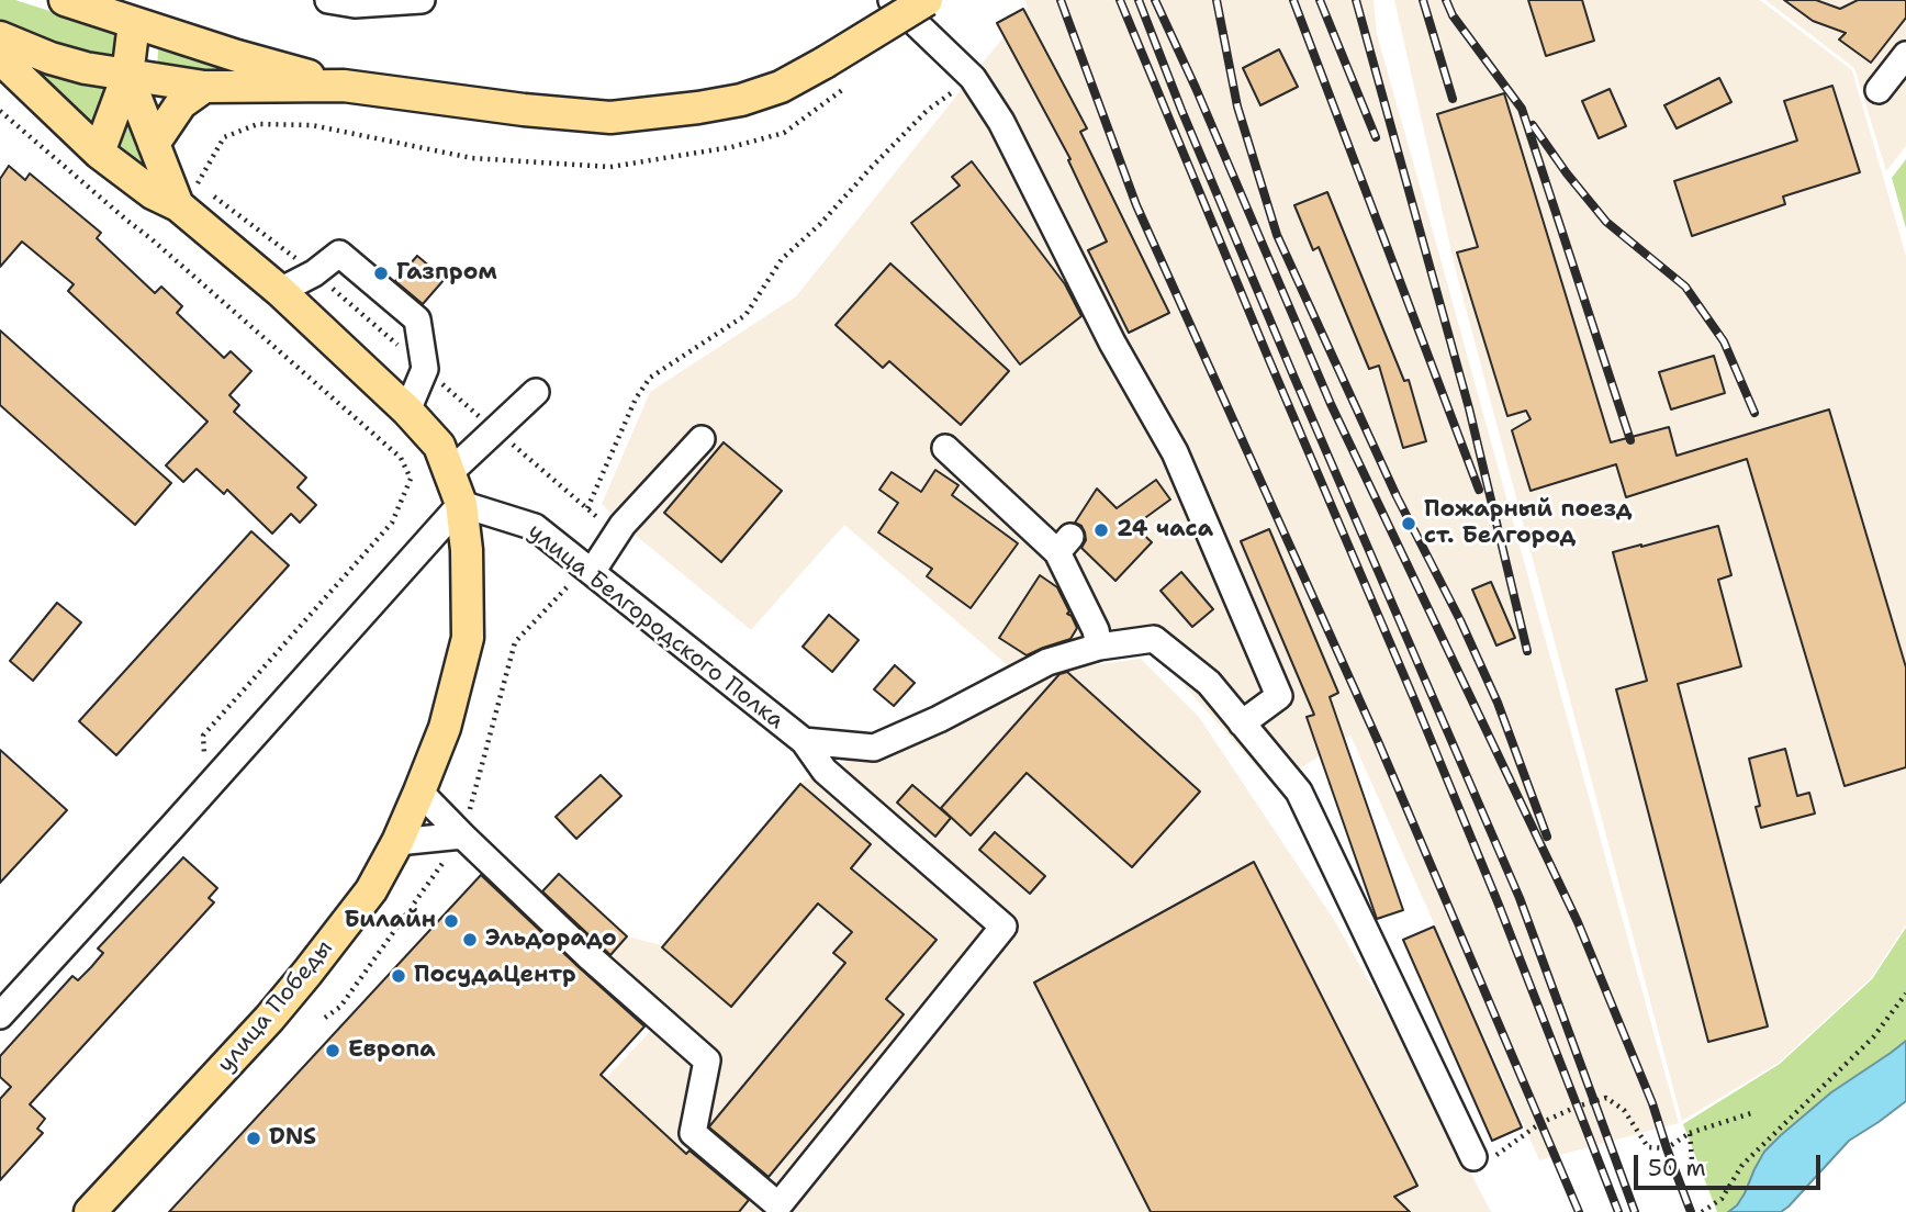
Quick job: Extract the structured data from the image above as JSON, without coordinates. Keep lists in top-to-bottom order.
{
  "streets": {
    "main road": ["улица Победы"],
    "street": ["улица Белгородского Полка"]
  },
  "crossings": [
    ["улица Белгородского Полка", "улица Победы"]
  ],
  "places": [
    "Газпром",
    "Пожарный поезд ст. Белгород",
    "24 часа",
    "Билайн",
    "Эльдорадо",
    "ПосудаЦентр",
    "Европа",
    "DNS"
  ],
  "scale_bar": "50 m"
}
